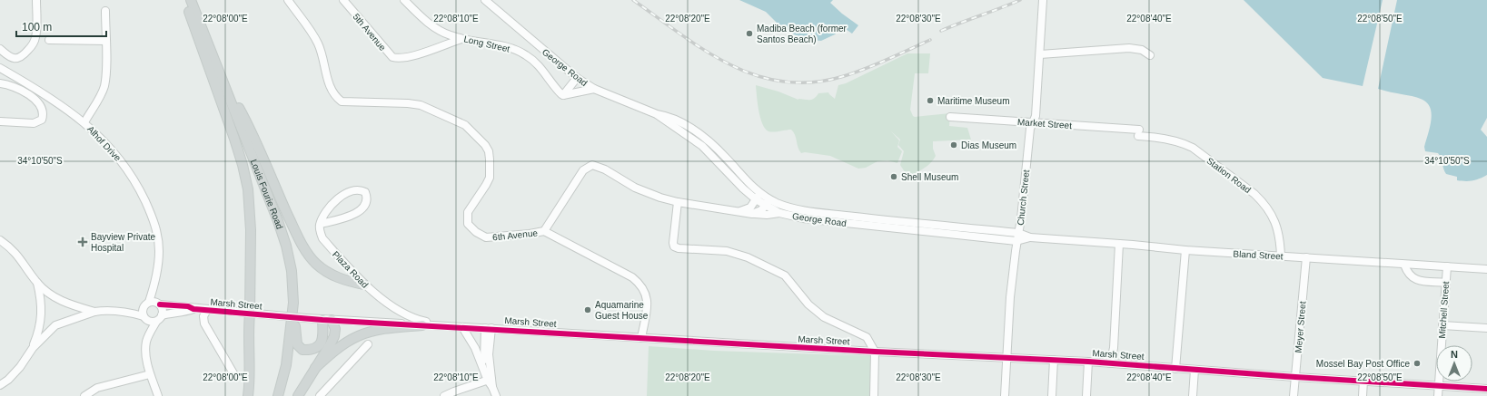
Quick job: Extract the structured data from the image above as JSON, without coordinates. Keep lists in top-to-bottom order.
{
  "streets": {
    "main road": ["Louis Fourie Road"],
    "street": [
      "5th Avenue",
      "Long Street",
      "George Road",
      "Market Street",
      "Alhof Drive",
      "Station Road",
      "Church Street",
      "6th Avenue",
      "Bland Street",
      "Plaza Road",
      "Marsh Street",
      "Mitchell Street",
      "Meyer Street"
    ]
  },
  "crossings": [
    ["5th Avenue", "Long Street"],
    ["George Road", "Church Street"],
    ["George Road", "Bland Street"],
    ["Market Street", "Station Road"],
    ["Market Street", "Church Street"],
    ["Alhof Drive", "Marsh Street"],
    ["Station Road", "Bland Street"],
    ["Church Street", "Bland Street"],
    ["Church Street", "Marsh Street"],
    ["6th Avenue", "Marsh Street"],
    ["Bland Street", "Mitchell Street"],
    ["Bland Street", "Meyer Street"],
    ["Plaza Road", "Marsh Street"],
    ["Marsh Street", "Mitchell Street"],
    ["Marsh Street", "Meyer Street"]
  ],
  "places": {
    "other": [
      "Madiba Beach (former Santos Beach)",
      "Maritime Museum",
      "Dias Museum",
      "Shell Museum",
      "Aquamarine Guest House",
      "Mossel Bay Post Office"
    ],
    "health": ["Bayview Private Hospital"]
  },
  "scale_bar": "100 m",
  "north": "top",
  "coordinates": [
    "22°08'00\"E",
    "22°08'10\"E",
    "22°08'20\"E",
    "22°08'30\"E",
    "22°08'40\"E",
    "22°08'50\"E",
    "34°10'50\"S"
  ]
}
